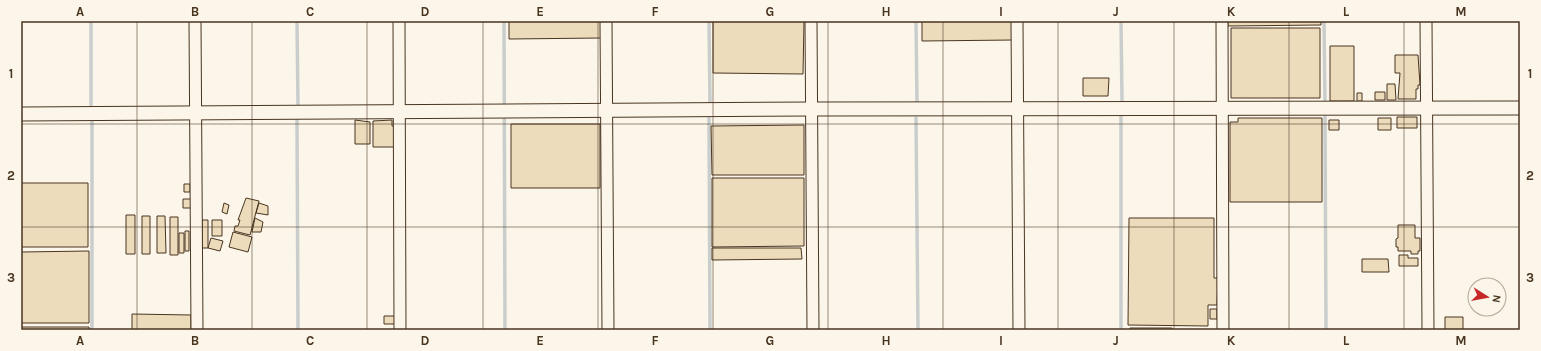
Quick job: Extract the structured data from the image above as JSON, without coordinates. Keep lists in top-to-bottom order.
{
  "north": "right",
  "grid": {
    "columns": [
      "A",
      "B",
      "C",
      "D",
      "E",
      "F",
      "G",
      "H",
      "I",
      "J",
      "K",
      "L",
      "M"
    ],
    "rows": ["1", "2", "3"]
  }
}
